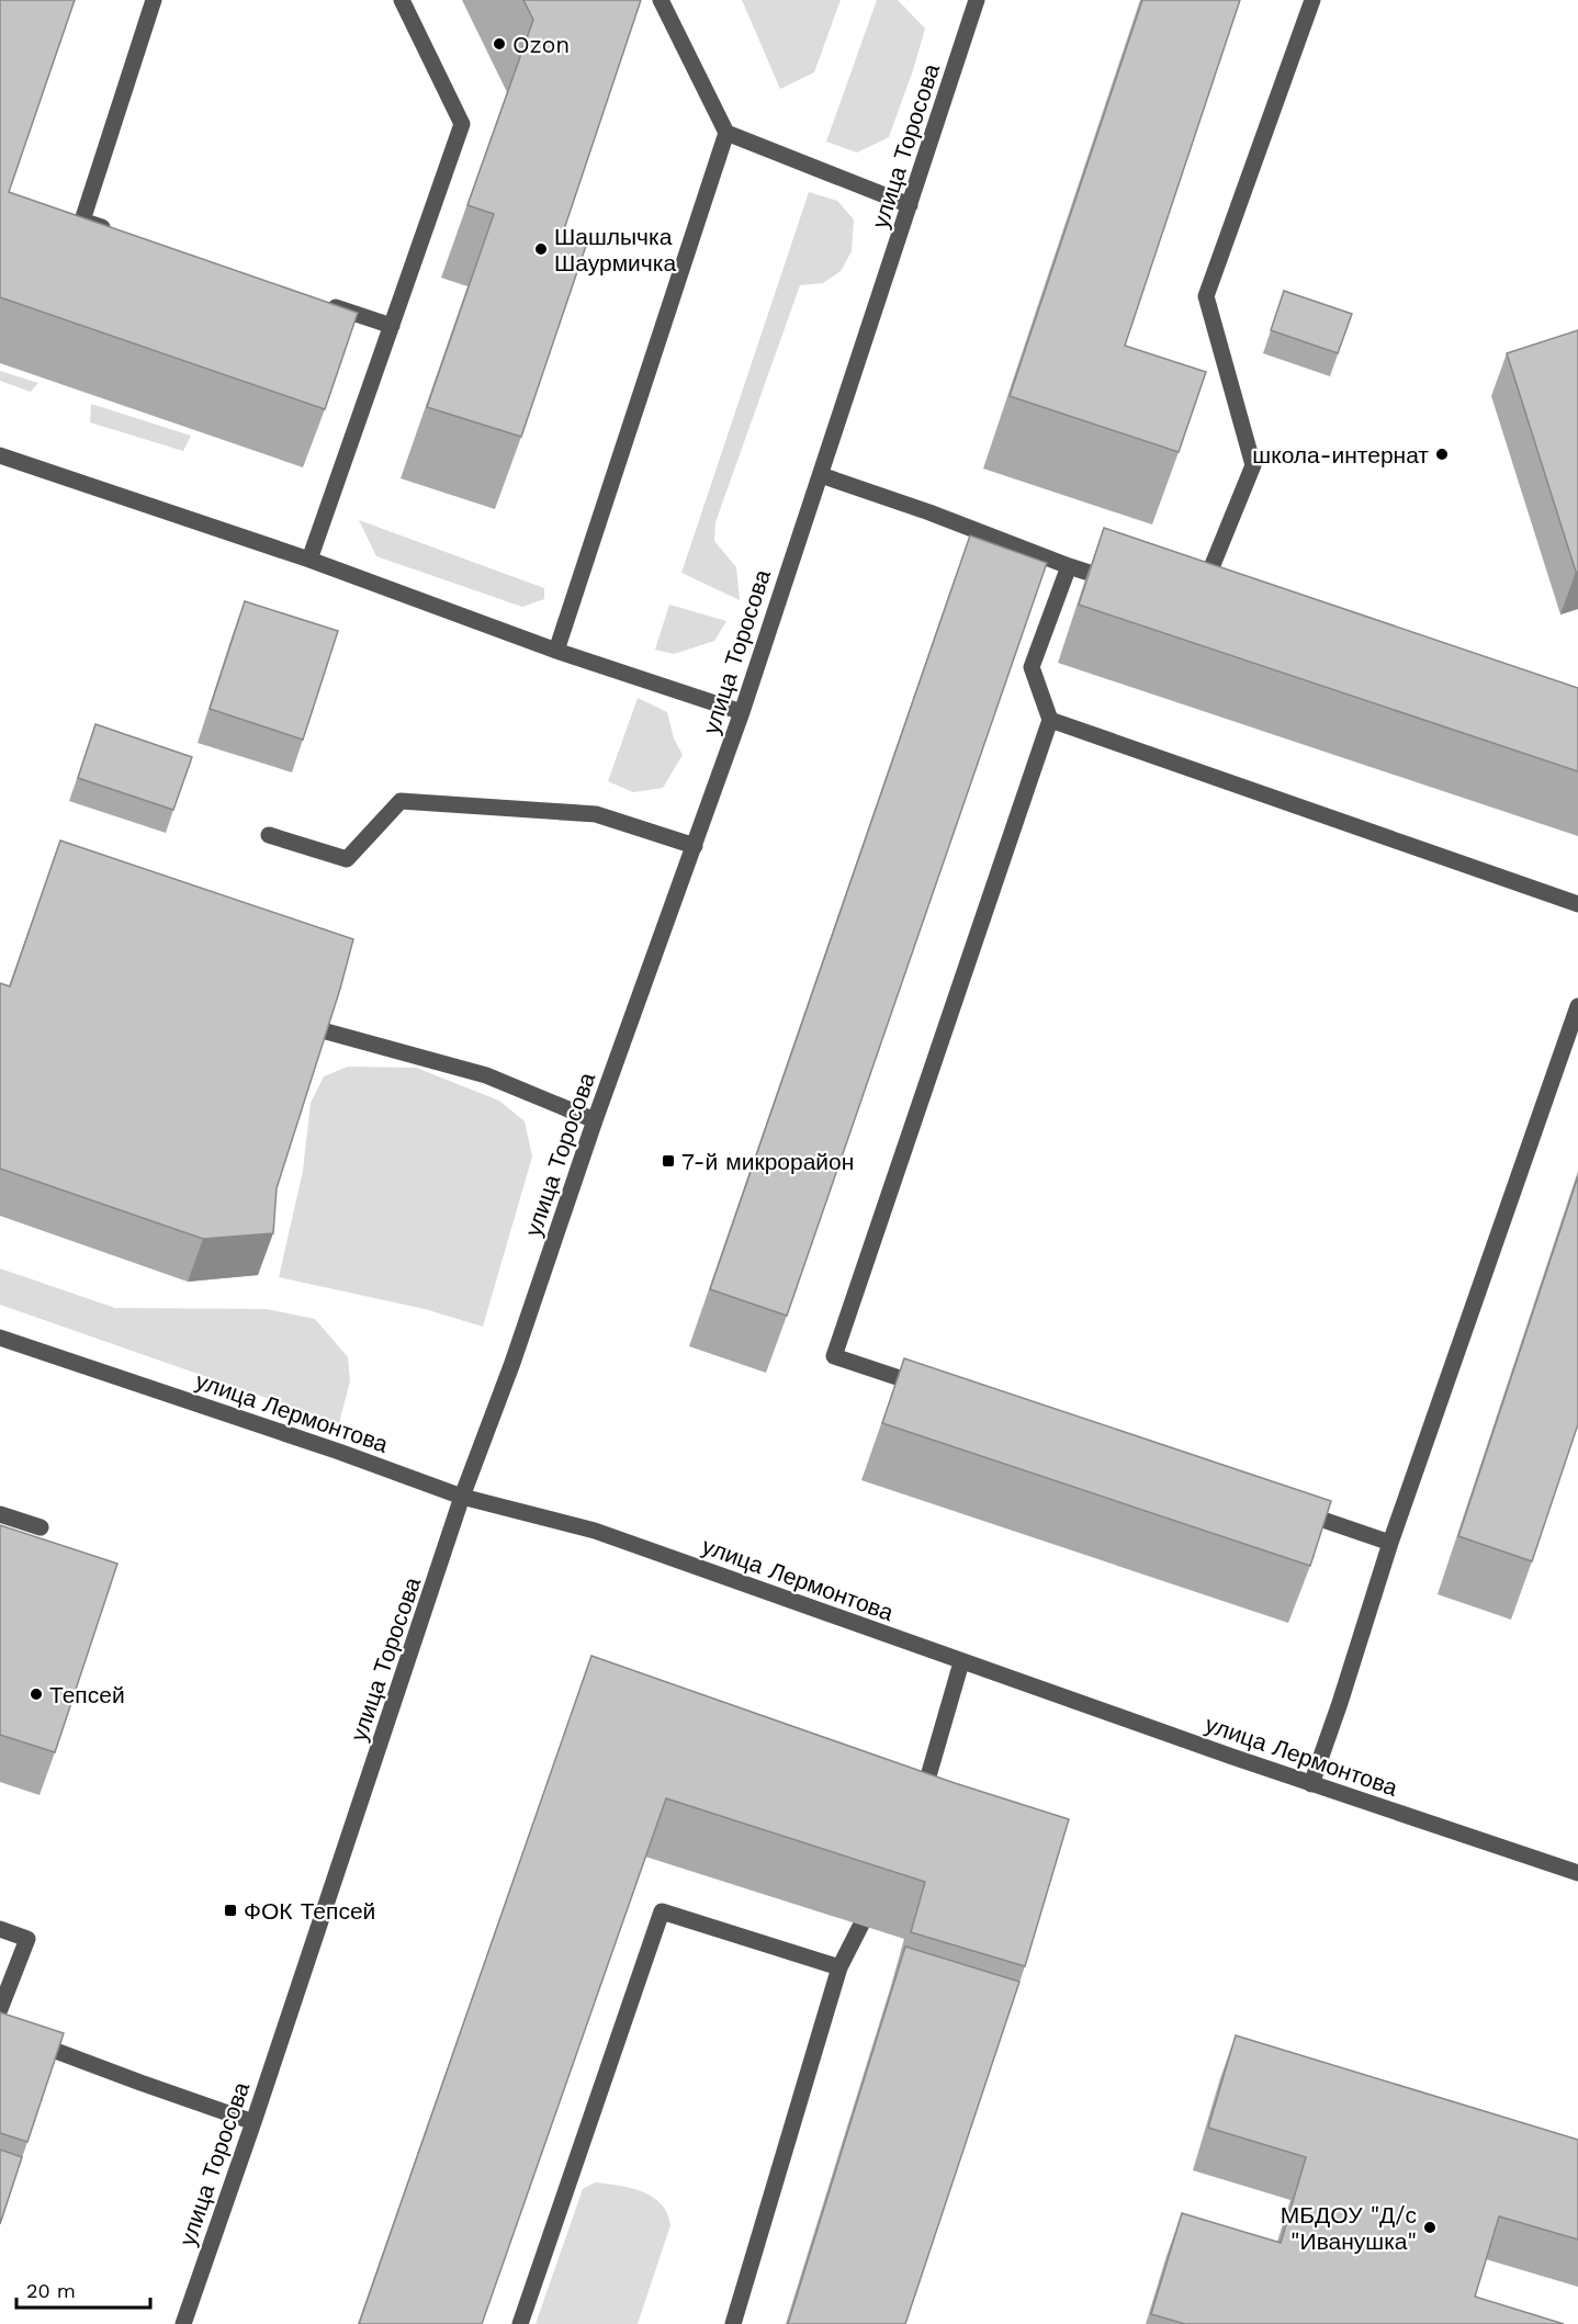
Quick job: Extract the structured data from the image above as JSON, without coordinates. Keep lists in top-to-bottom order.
{
  "streets": {
    "street": ["улица Торосова", "улица Лермонтова"]
  },
  "crossings": [
    ["улица Торосова", "улица Лермонтова"]
  ],
  "places": {
    "other": [
      "Ozon",
      "Шашлычка Шаурмичка",
      "школа-интернат",
      "Тепсей",
      "МБДОУ \"Д/с \"Иванушка\""
    ],
    "transit": ["7-й микрорайон", "ФОК Тепсей"]
  },
  "scale_bar": "20 m"
}
